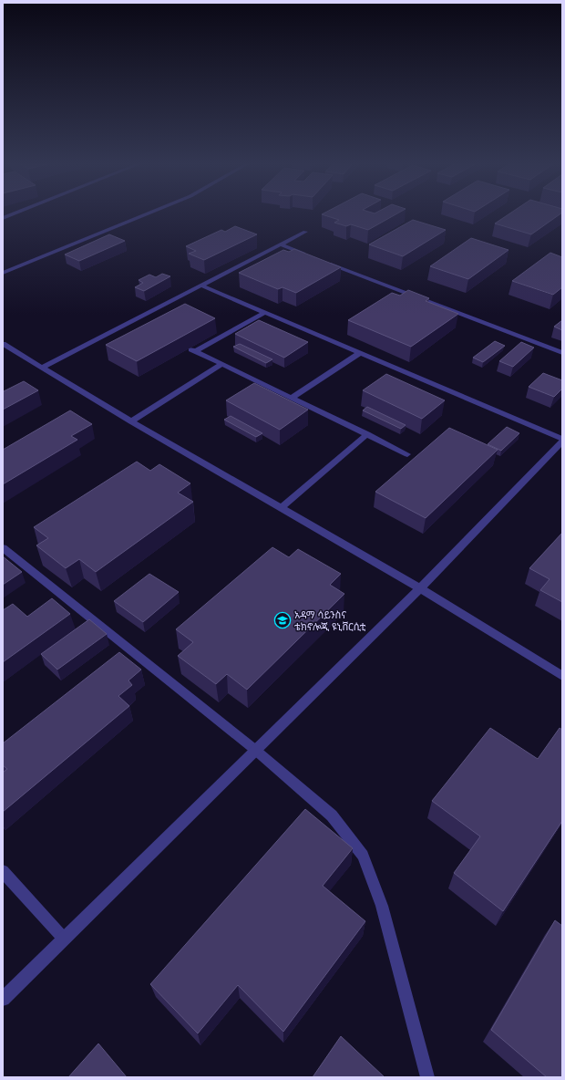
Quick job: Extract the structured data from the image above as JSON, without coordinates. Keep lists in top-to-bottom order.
{
  "places": {
    "school or university": ["አዳማ ሳይንስና ቴክኖሎጂ ዩኒቨርሲቲ"]
  }
}
